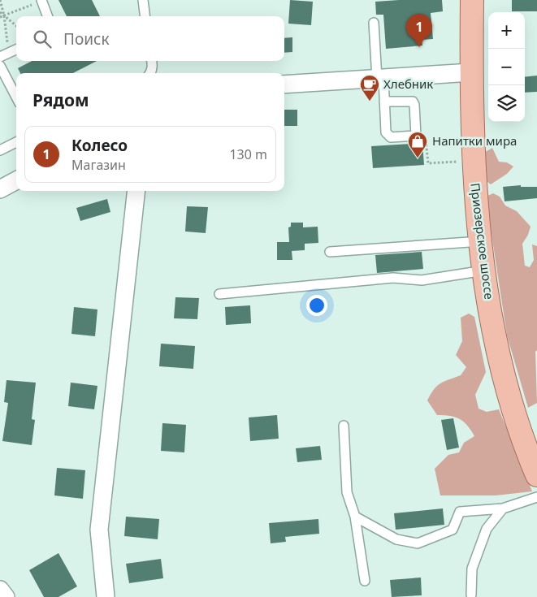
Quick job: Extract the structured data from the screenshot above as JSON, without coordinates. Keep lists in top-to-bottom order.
{
  "streets": {
    "main road": ["Приозерское шоссе"]
  },
  "places": {
    "cafe": ["Хлебник"],
    "shop": ["Напитки мира"]
  },
  "page": {
    "map_buttons": ["+", "−"],
    "pins": "1",
    "search": "Поиск",
    "heading": "Рядом",
    "list": [
      {
        "mark": "1",
        "name": "Колесо",
        "note": "Магазин",
        "value": "130 m"
      }
    ]
  }
}
